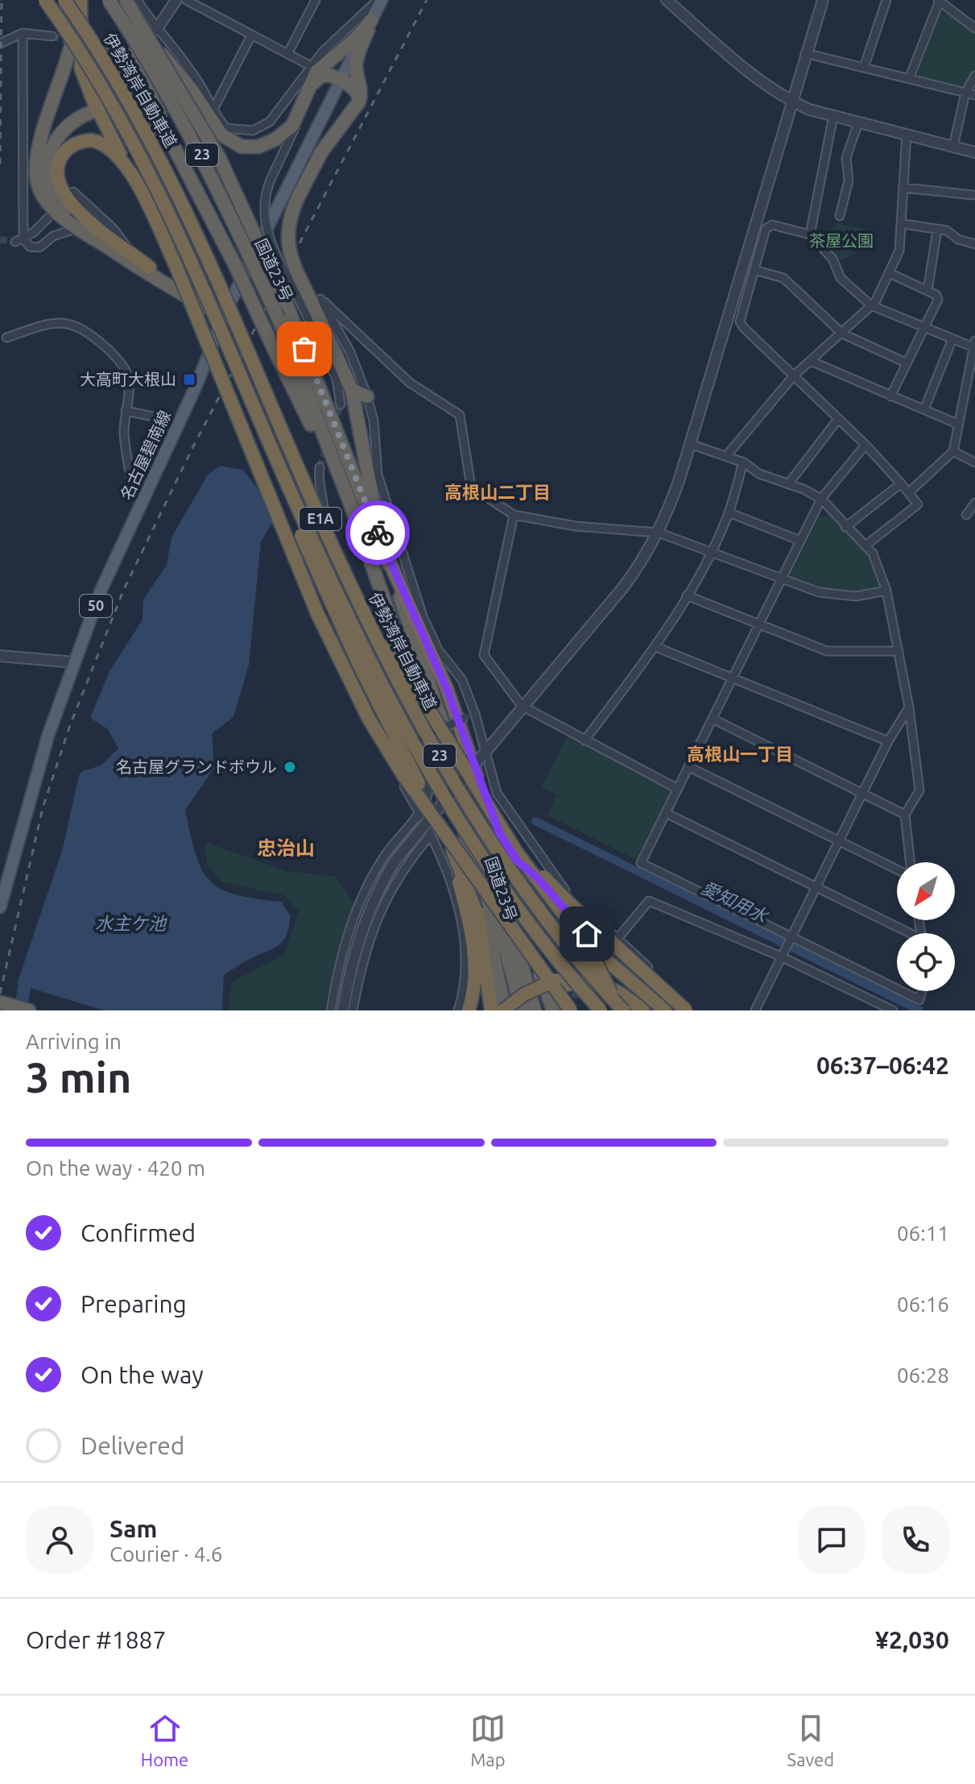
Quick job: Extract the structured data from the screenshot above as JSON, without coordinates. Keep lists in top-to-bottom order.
{
  "streets": {
    "highway": [
      "伊勢湾岸自動車道",
      "23",
      "国道23号",
      "E1A"
    ],
    "main road": ["名古屋碧南線", "50"]
  },
  "districts": ["高根山二丁目", "高根山一丁目", "忠治山"],
  "water": ["愛知用水", "水主ケ池"],
  "parks": ["茶屋公園"],
  "places": {
    "transit": ["大高町大根山"],
    "other": ["名古屋グランドボウル"]
  },
  "north": "bottom left",
  "page": {
    "heading": ["3 min", "Arriving in", "06:37–06:42"],
    "panel": [
      "Sam",
      "Courier · 4.6",
      "Order #1887",
      "¥2,030"
    ],
    "bar": "On the way · 420 m",
    "list": [
      ["Confirmed", "06:11"],
      ["Preparing", "06:16"],
      ["On the way", "06:28"],
      "Delivered"
    ],
    "tabs": ["Home", "Map", "Saved"]
  }
}
